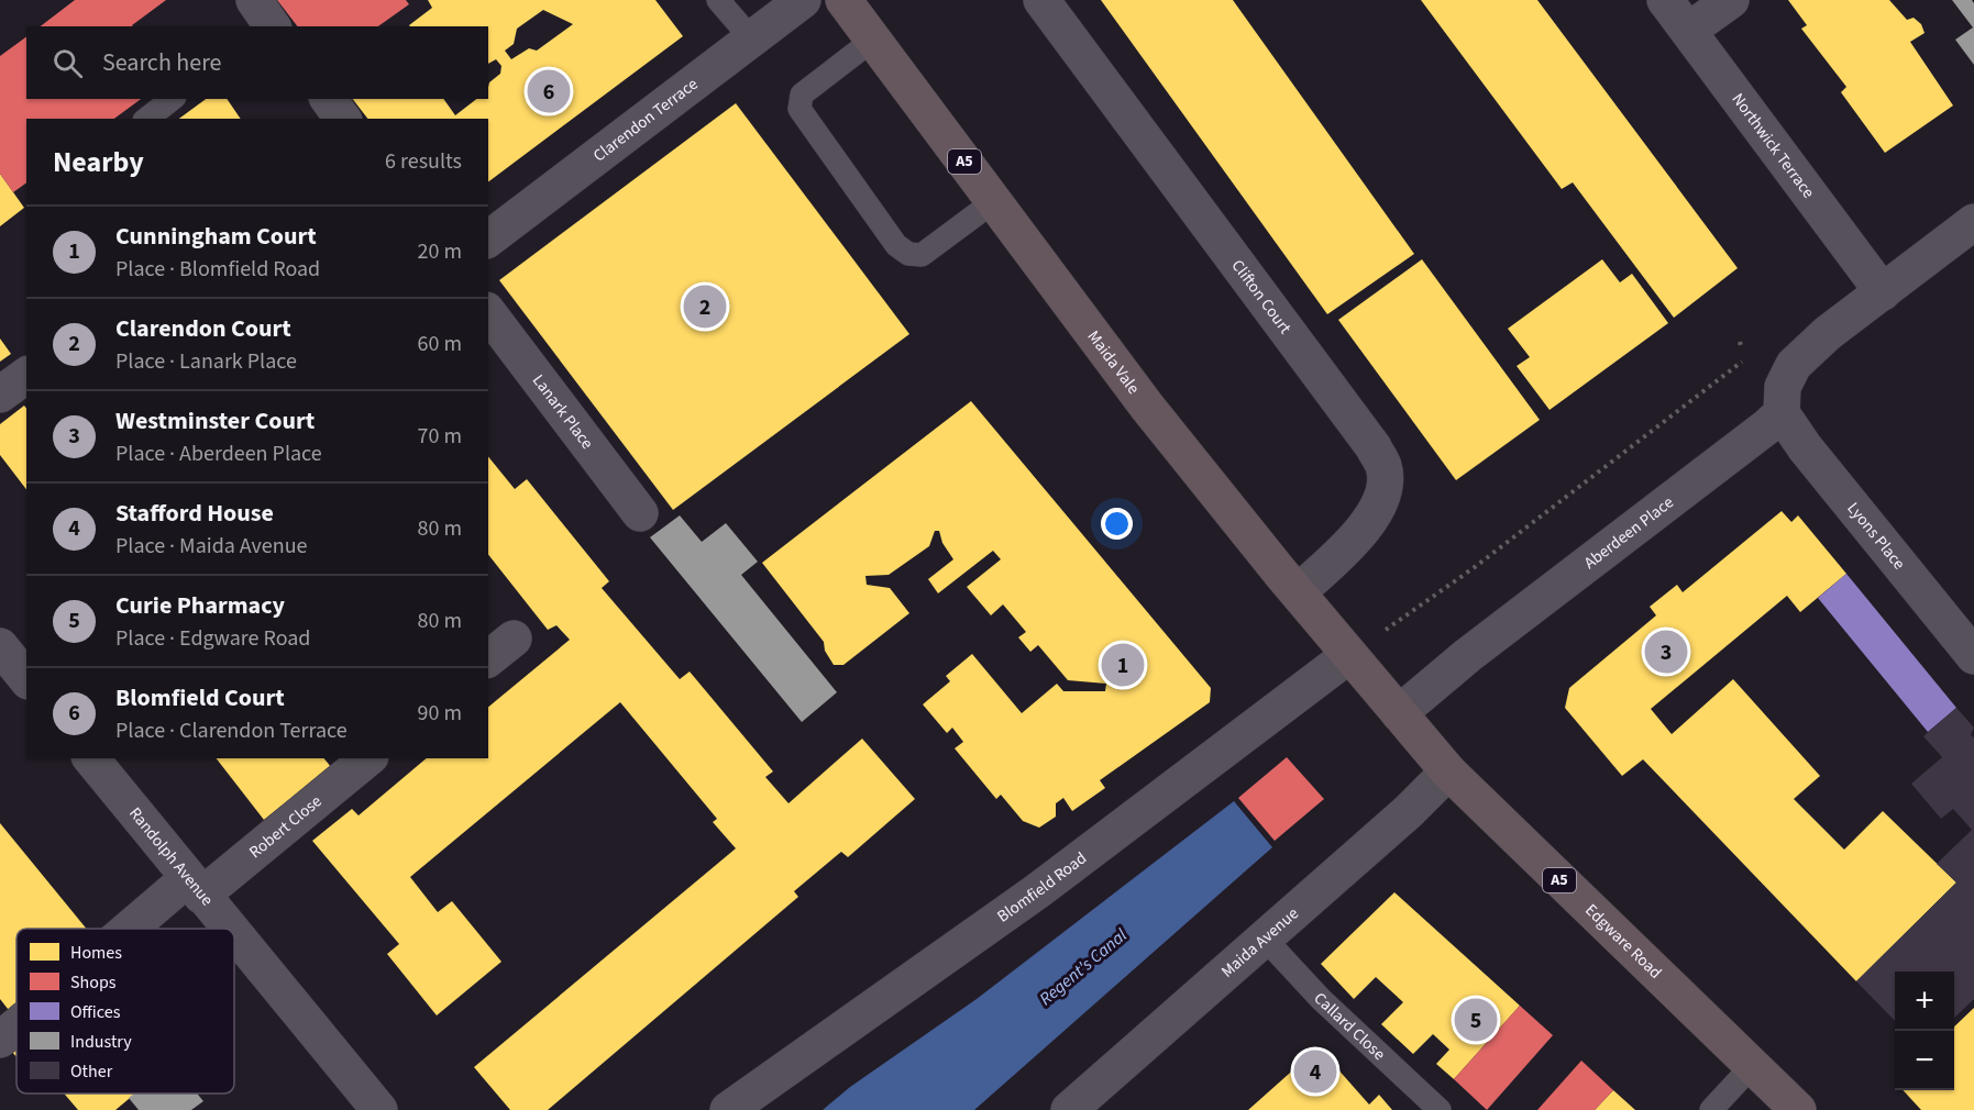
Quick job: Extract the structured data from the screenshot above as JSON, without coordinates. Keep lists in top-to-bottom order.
{
  "streets": {
    "highway": ["A5", "Maida Vale", "Edgware Road"],
    "street": [
      "Clarendon Terrace",
      "Northwick Terrace",
      "Clifton Court",
      "Lanark Place",
      "Aberdeen Place",
      "Lyons Place",
      "Robert Close",
      "Randolph Avenue",
      "Blomfield Road",
      "Maida Avenue"
    ],
    "lane": ["Callard Close"]
  },
  "crossings": [
    ["Clifton Court", "Maida Vale"],
    ["Maida Vale", "Aberdeen Place"],
    ["Maida Vale", "Blomfield Road"],
    ["Maida Vale", "Edgware Road"],
    ["Aberdeen Place", "Lyons Place"],
    ["Aberdeen Place", "Edgware Road"],
    ["Robert Close", "Randolph Avenue"],
    ["Maida Avenue", "Edgware Road"],
    ["Maida Avenue", "Callard Close"]
  ],
  "water": ["Regent's Canal"],
  "legend": [
    "Homes",
    "Shops",
    "Offices",
    "Industry",
    "Other"
  ],
  "page": {
    "search": "Search here",
    "pins": [
      "6",
      "2",
      "3",
      "1",
      "5",
      "4"
    ],
    "heading": ["Nearby", "6 results"],
    "list": [
      {
        "mark": "1",
        "name": "Cunningham Court",
        "note": "Place · Blomfield Road",
        "value": "20 m"
      },
      {
        "mark": "2",
        "name": "Clarendon Court",
        "note": "Place · Lanark Place",
        "value": "60 m"
      },
      {
        "mark": "3",
        "name": "Westminster Court",
        "note": "Place · Aberdeen Place",
        "value": "70 m"
      },
      {
        "mark": "4",
        "name": "Stafford House",
        "note": "Place · Maida Avenue",
        "value": "80 m"
      },
      {
        "mark": "5",
        "name": "Curie Pharmacy",
        "note": "Place · Edgware Road",
        "value": "80 m"
      },
      {
        "mark": "6",
        "name": "Blomfield Court",
        "note": "Place · Clarendon Terrace",
        "value": "90 m"
      }
    ],
    "map_buttons": ["+", "−"]
  }
}
